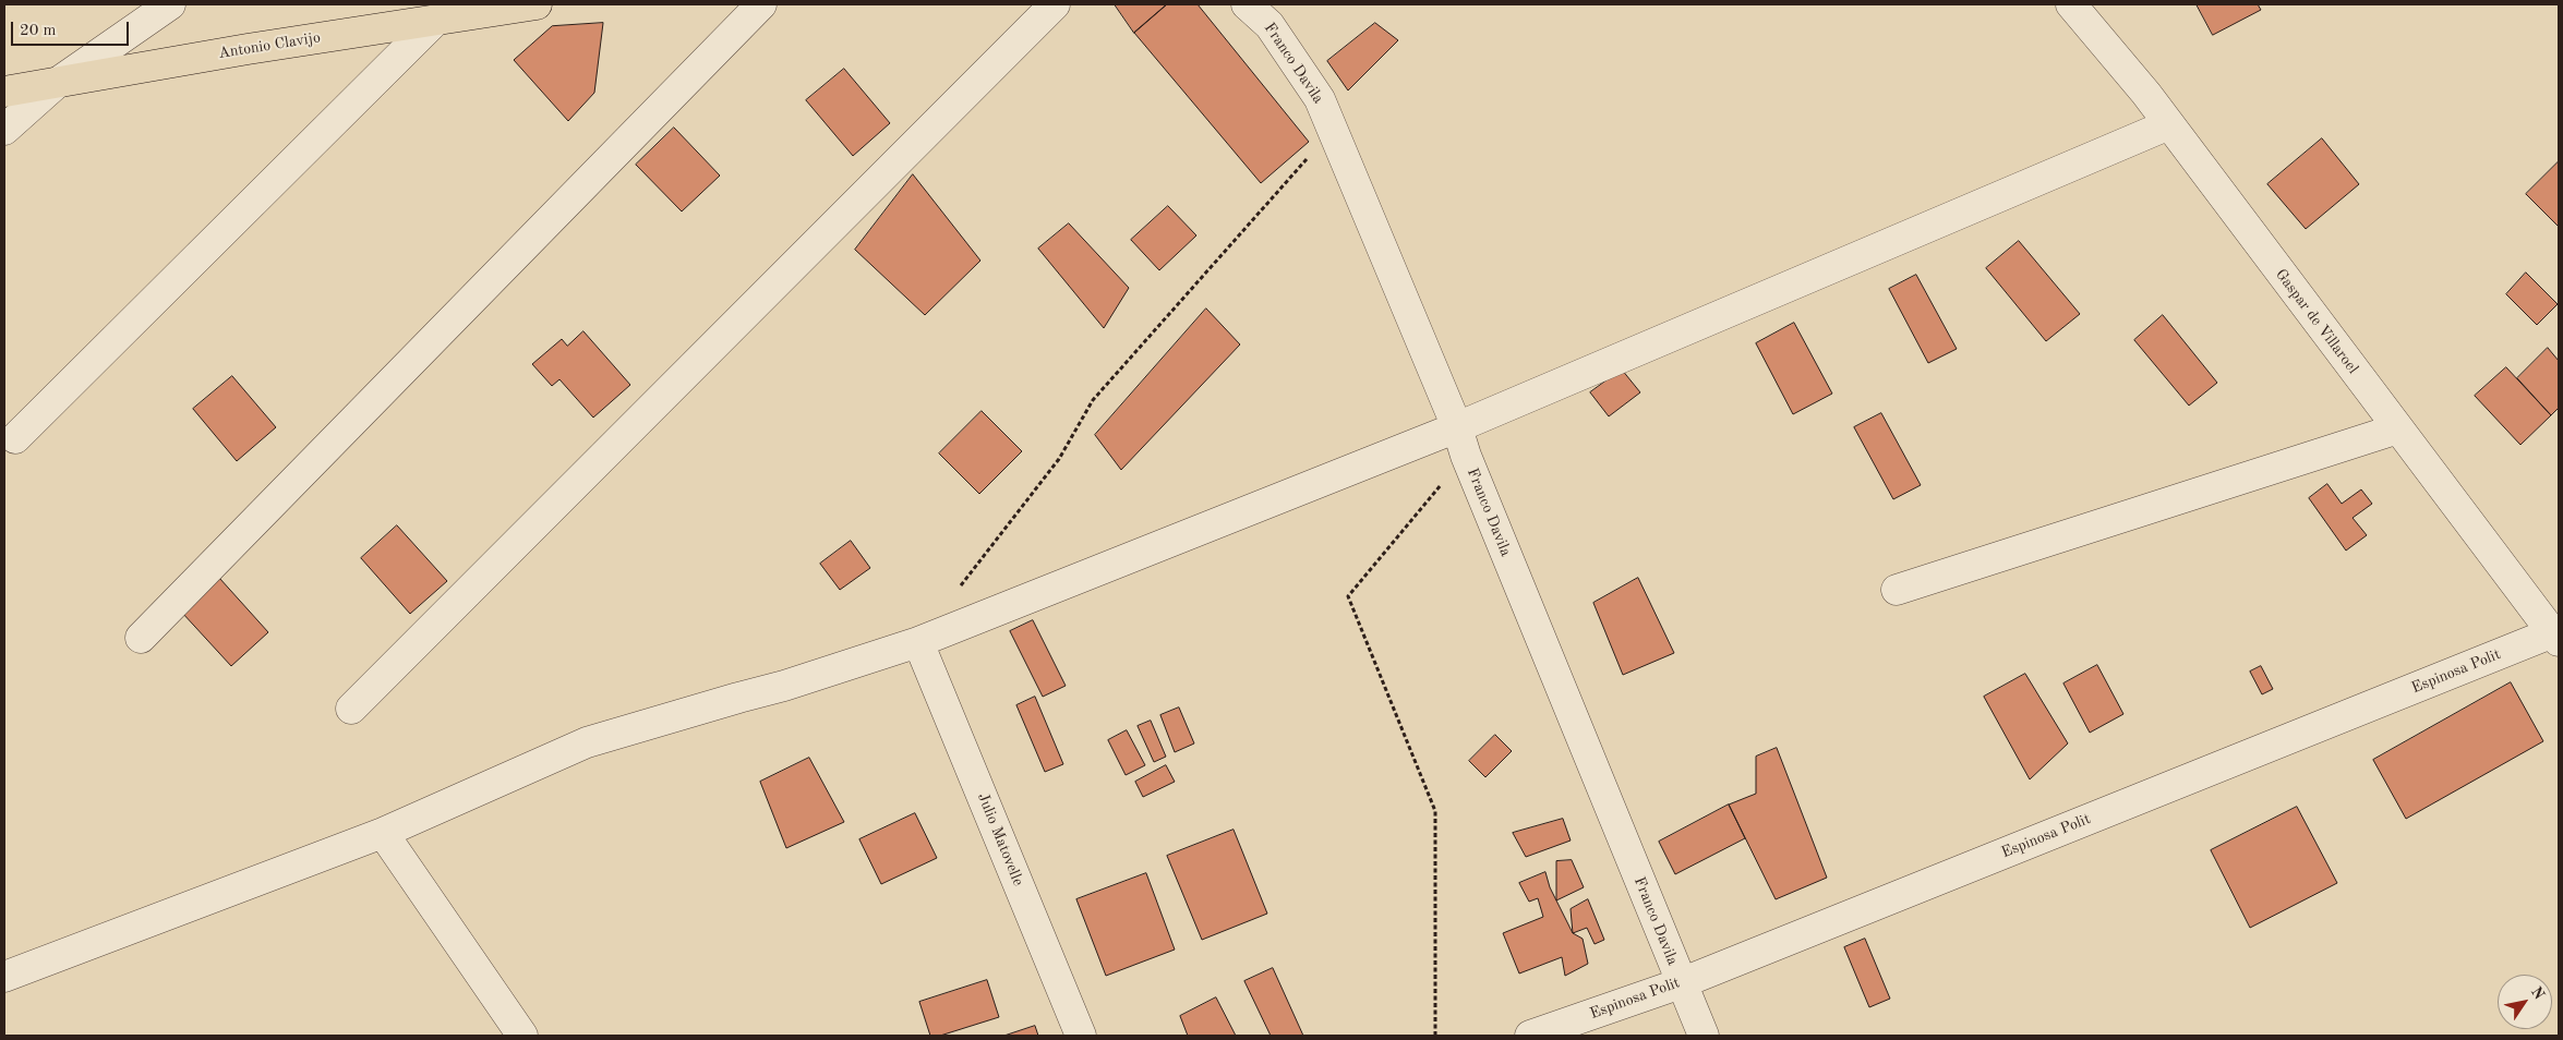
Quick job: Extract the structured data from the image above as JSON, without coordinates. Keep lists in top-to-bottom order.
{
  "streets": {
    "main road": ["Antonio Clavijo"],
    "street": [
      "Franco Davila",
      "Gaspar de Villaroel",
      "Espinosa Polit",
      "Julio Matovelle"
    ]
  },
  "crossings": [
    ["Franco Davila", "Espinosa Polit"],
    ["Gaspar de Villaroel", "Espinosa Polit"]
  ],
  "scale_bar": "20 m",
  "north": "top right"
}
